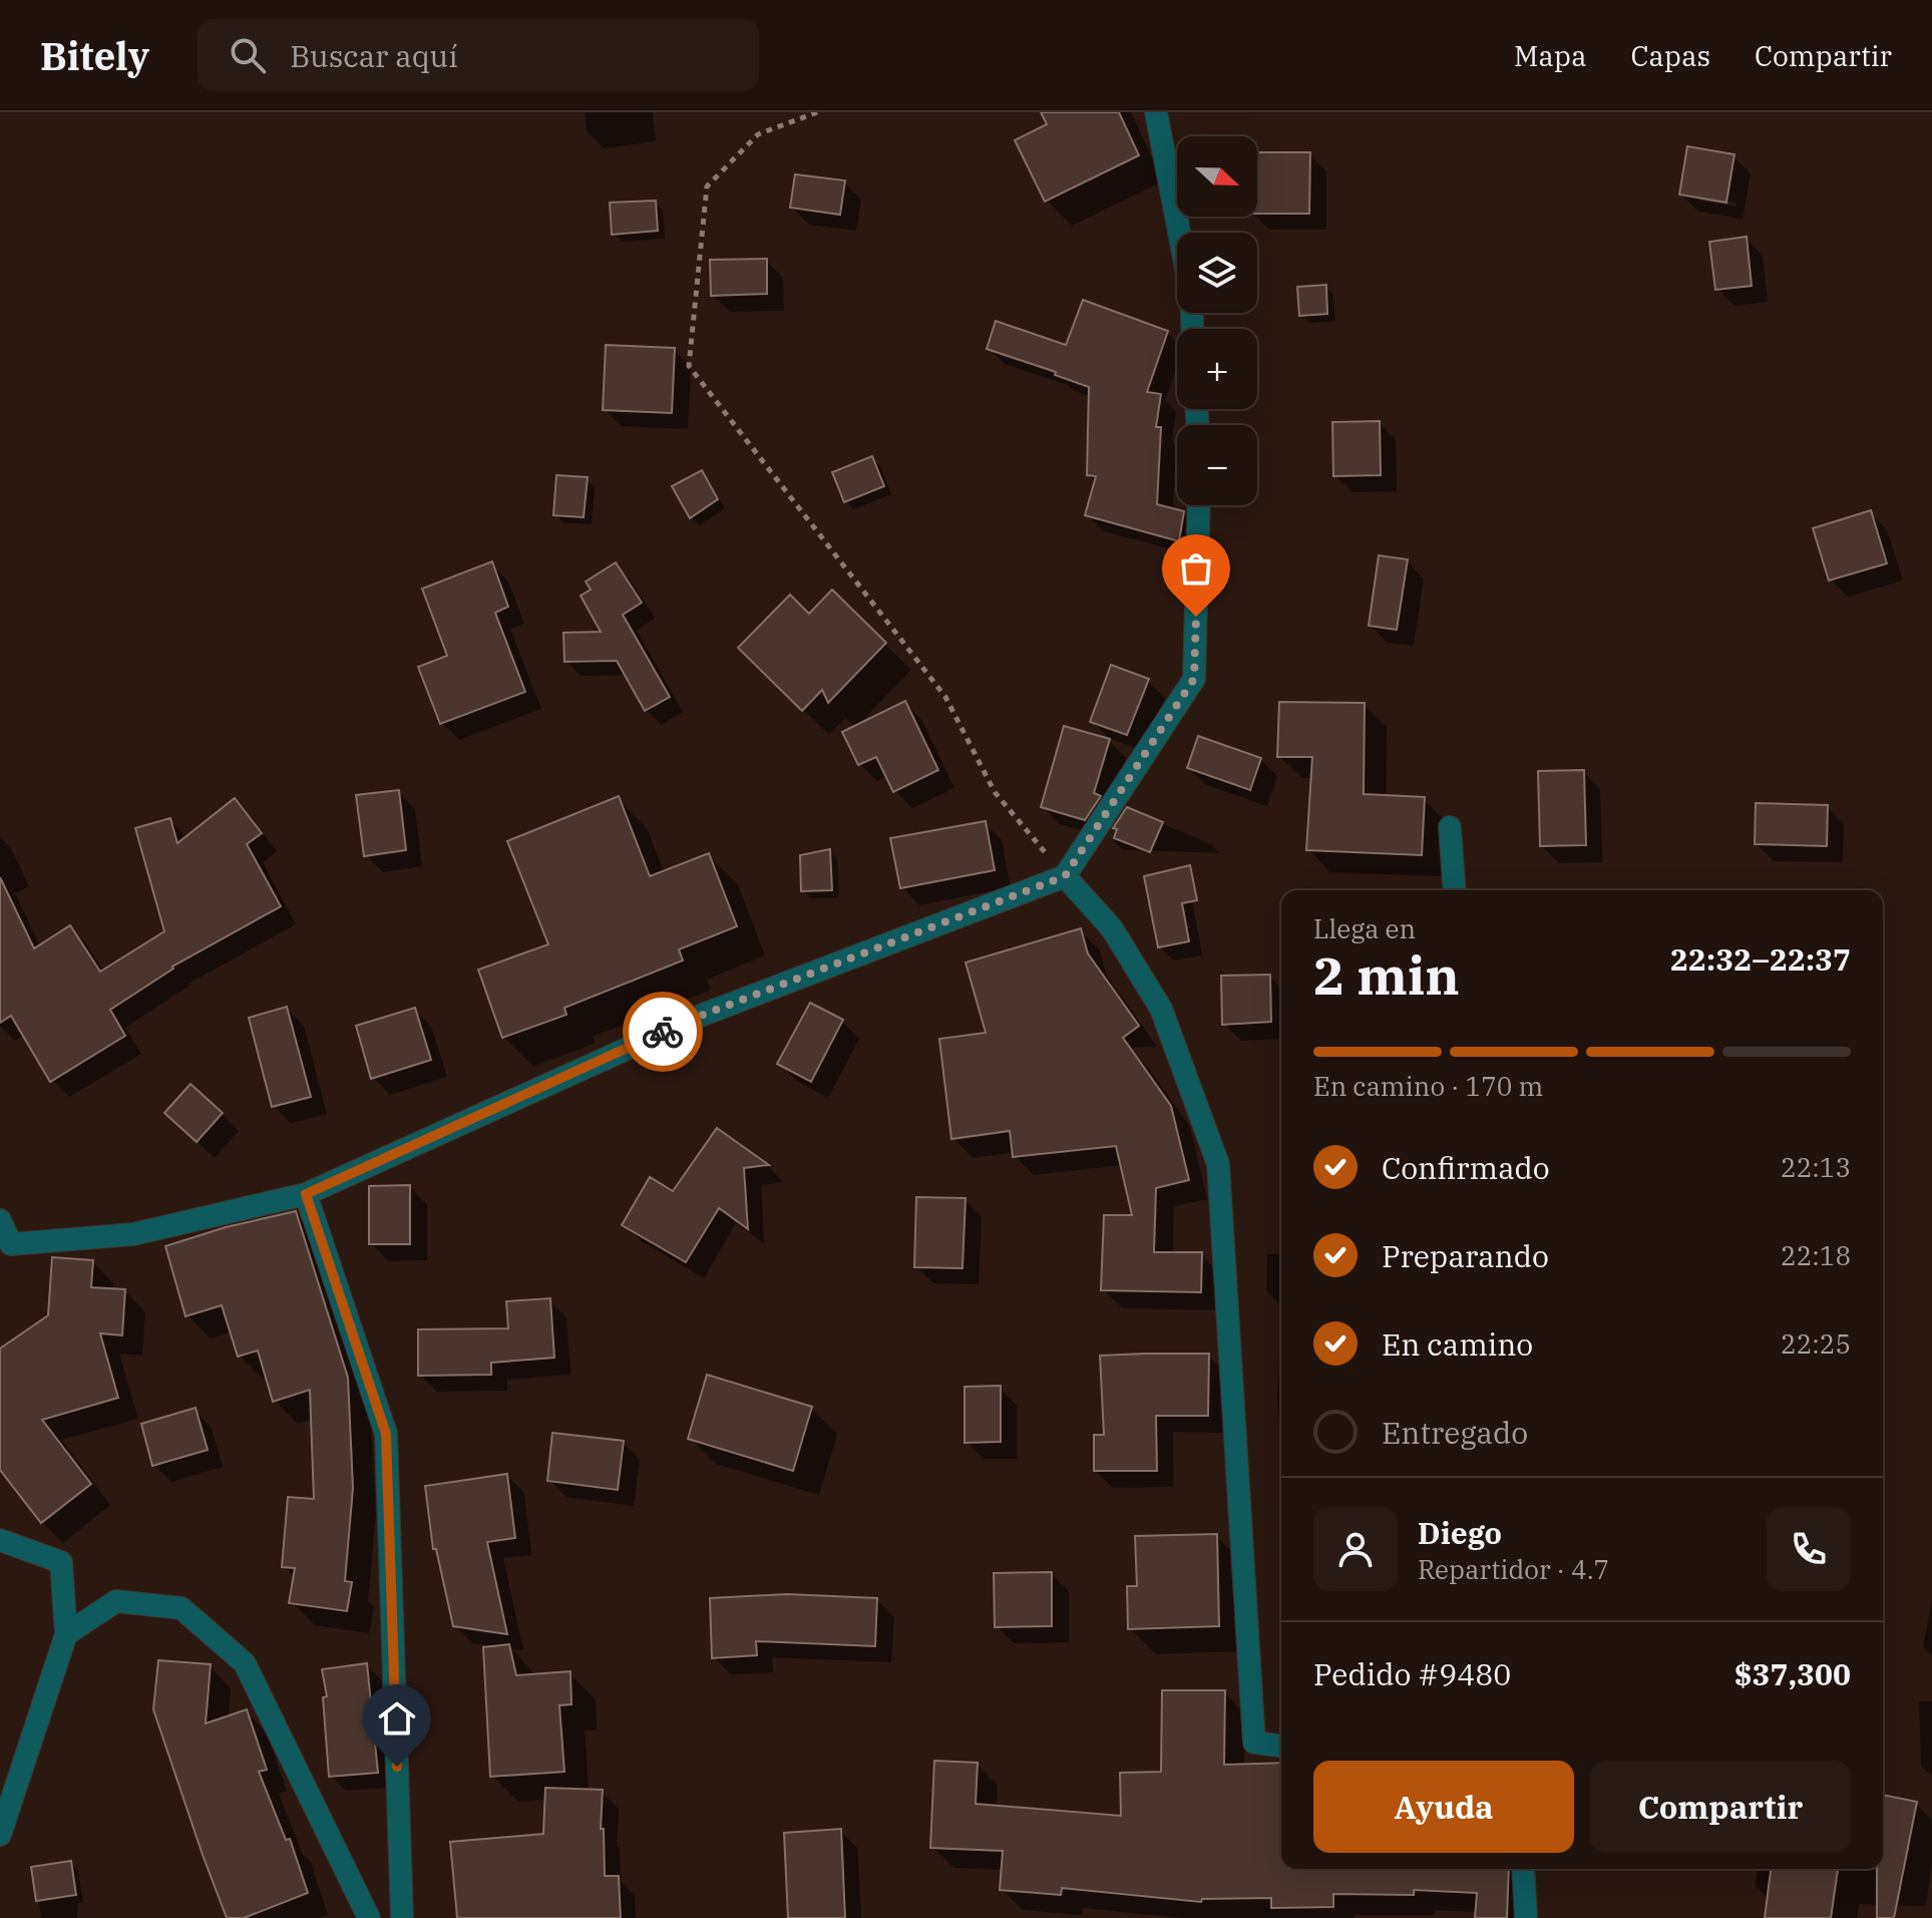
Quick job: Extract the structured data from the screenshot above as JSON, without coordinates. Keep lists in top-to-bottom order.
{
  "north": "right",
  "page": {
    "header": "Bitely",
    "search": "Buscar aquí",
    "nav": ["Mapa", "Capas", "Compartir"],
    "map_buttons": ["+", "−"],
    "heading": ["2 min", "Llega en", "22:32–22:37"],
    "panel": [
      "Diego",
      "Repartidor · 4.7",
      "Pedido #9480",
      "$37,300"
    ],
    "bar": "En camino · 170 m",
    "list": [
      ["Confirmado", "22:13"],
      ["Preparando", "22:18"],
      ["En camino", "22:25"],
      "Entregado"
    ],
    "buttons": ["Ayuda", "Compartir"]
  }
}
